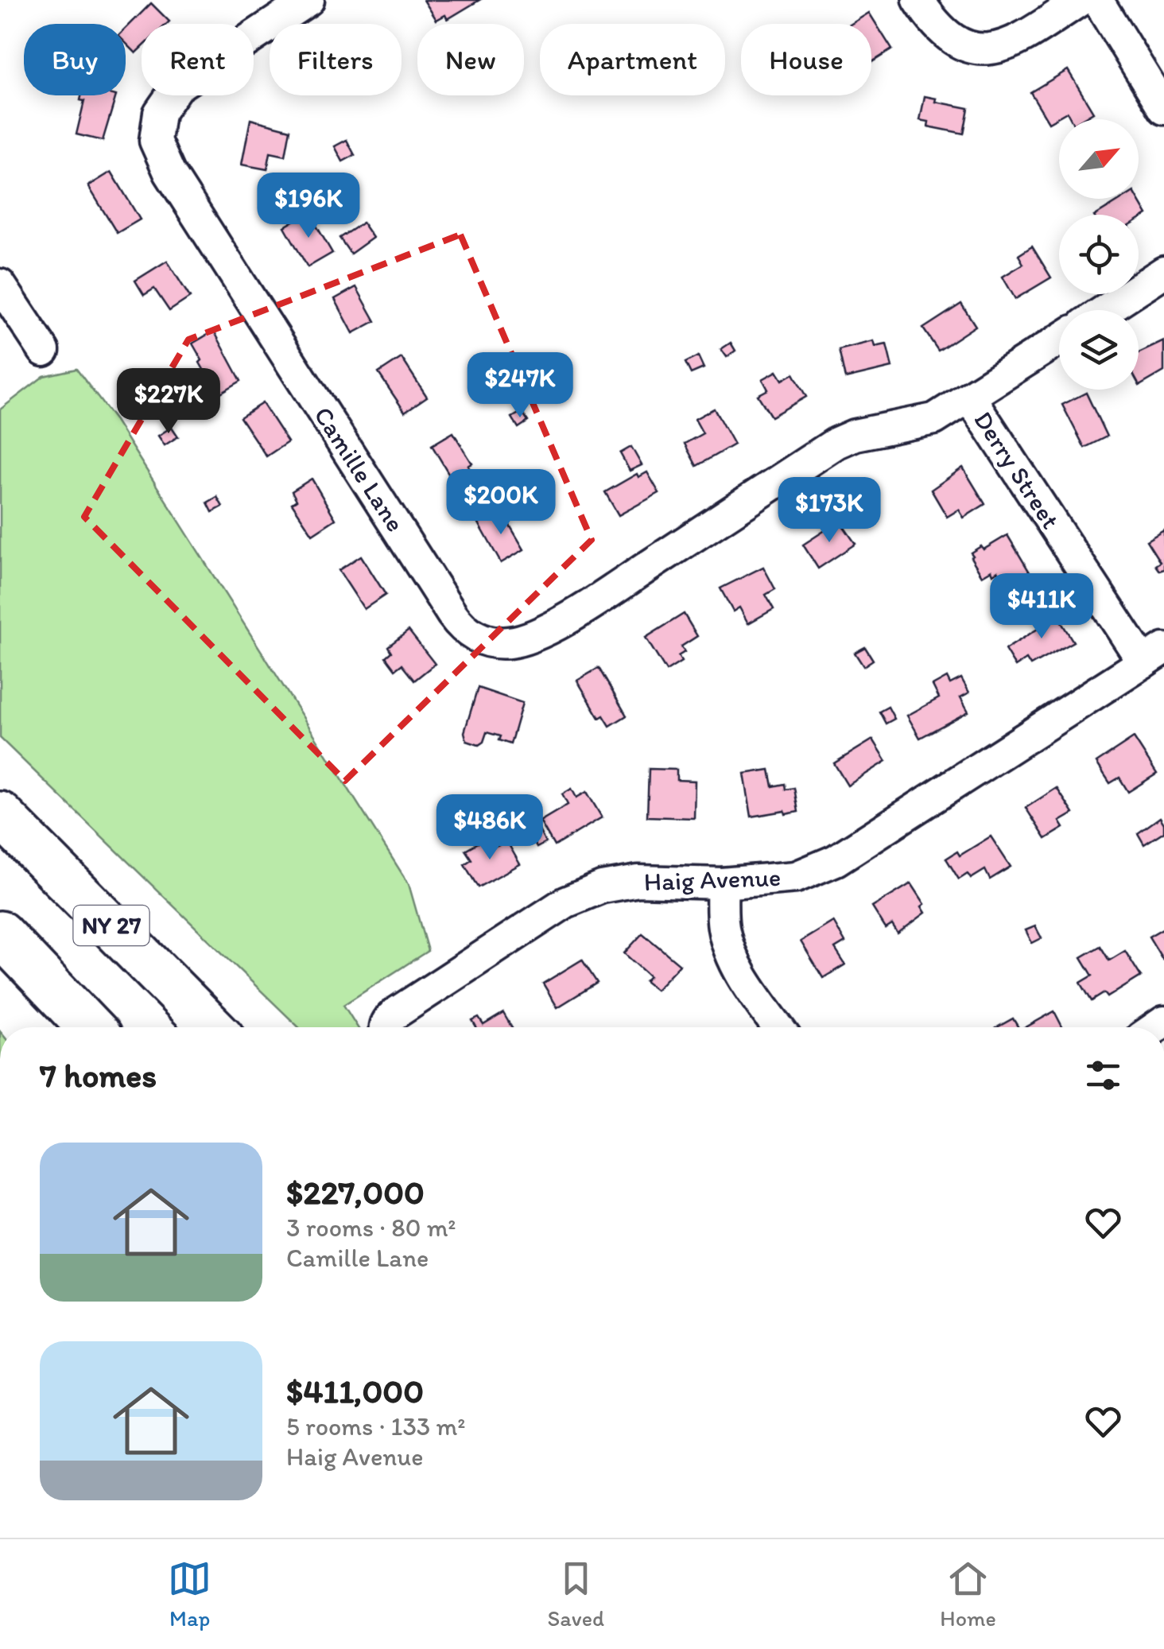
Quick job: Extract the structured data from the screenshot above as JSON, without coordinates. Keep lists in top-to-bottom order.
{
  "streets": {
    "highway": ["NY 27"],
    "street": ["Camille Lane", "Derry Street", "Haig Avenue"]
  },
  "crossings": [
    ["Camille Lane", "Derry Street"],
    ["Derry Street", "Haig Avenue"]
  ],
  "north": "top right",
  "page": {
    "chip": [
      "Buy",
      "Rent",
      "Filters",
      "New",
      "Apartment",
      "House"
    ],
    "price": [
      "$196K",
      "$247K",
      "$227K",
      "$200K",
      "$173K",
      "$411K",
      "$486K"
    ],
    "heading": "7 homes",
    "list": [
      {
        "name": "$227,000",
        "note": "3 rooms · 80 m² · Camille Lane"
      },
      {
        "name": "$411,000",
        "note": "5 rooms · 133 m² · Haig Avenue"
      }
    ],
    "tabs": ["Map", "Saved", "Home"]
  }
}
